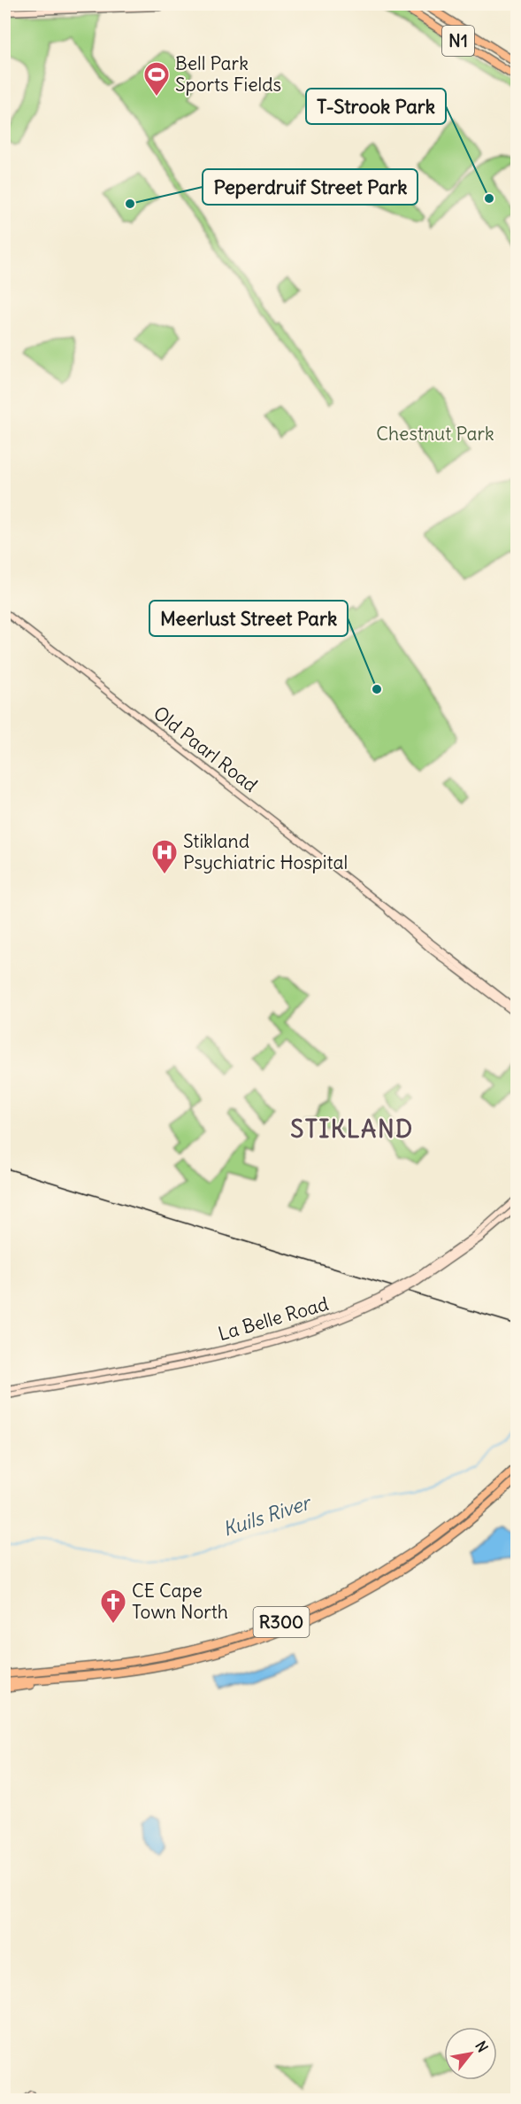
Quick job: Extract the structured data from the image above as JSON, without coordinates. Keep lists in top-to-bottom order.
{
  "streets": {
    "highway": ["N1", "R300"],
    "main road": ["Old Paarl Road", "La Belle Road"]
  },
  "districts": ["STIKLAND"],
  "water": ["Kuils River"],
  "parks": ["Chestnut Park"],
  "places": {
    "sports": ["Bell Park Sports Fields"],
    "other": ["T-Strook Park", "Peperdruif Street Park", "Meerlust Street Park"],
    "hospital": ["Stikland Psychiatric Hospital"],
    "church": ["CE Cape Town North"]
  },
  "north": "top right"
}
